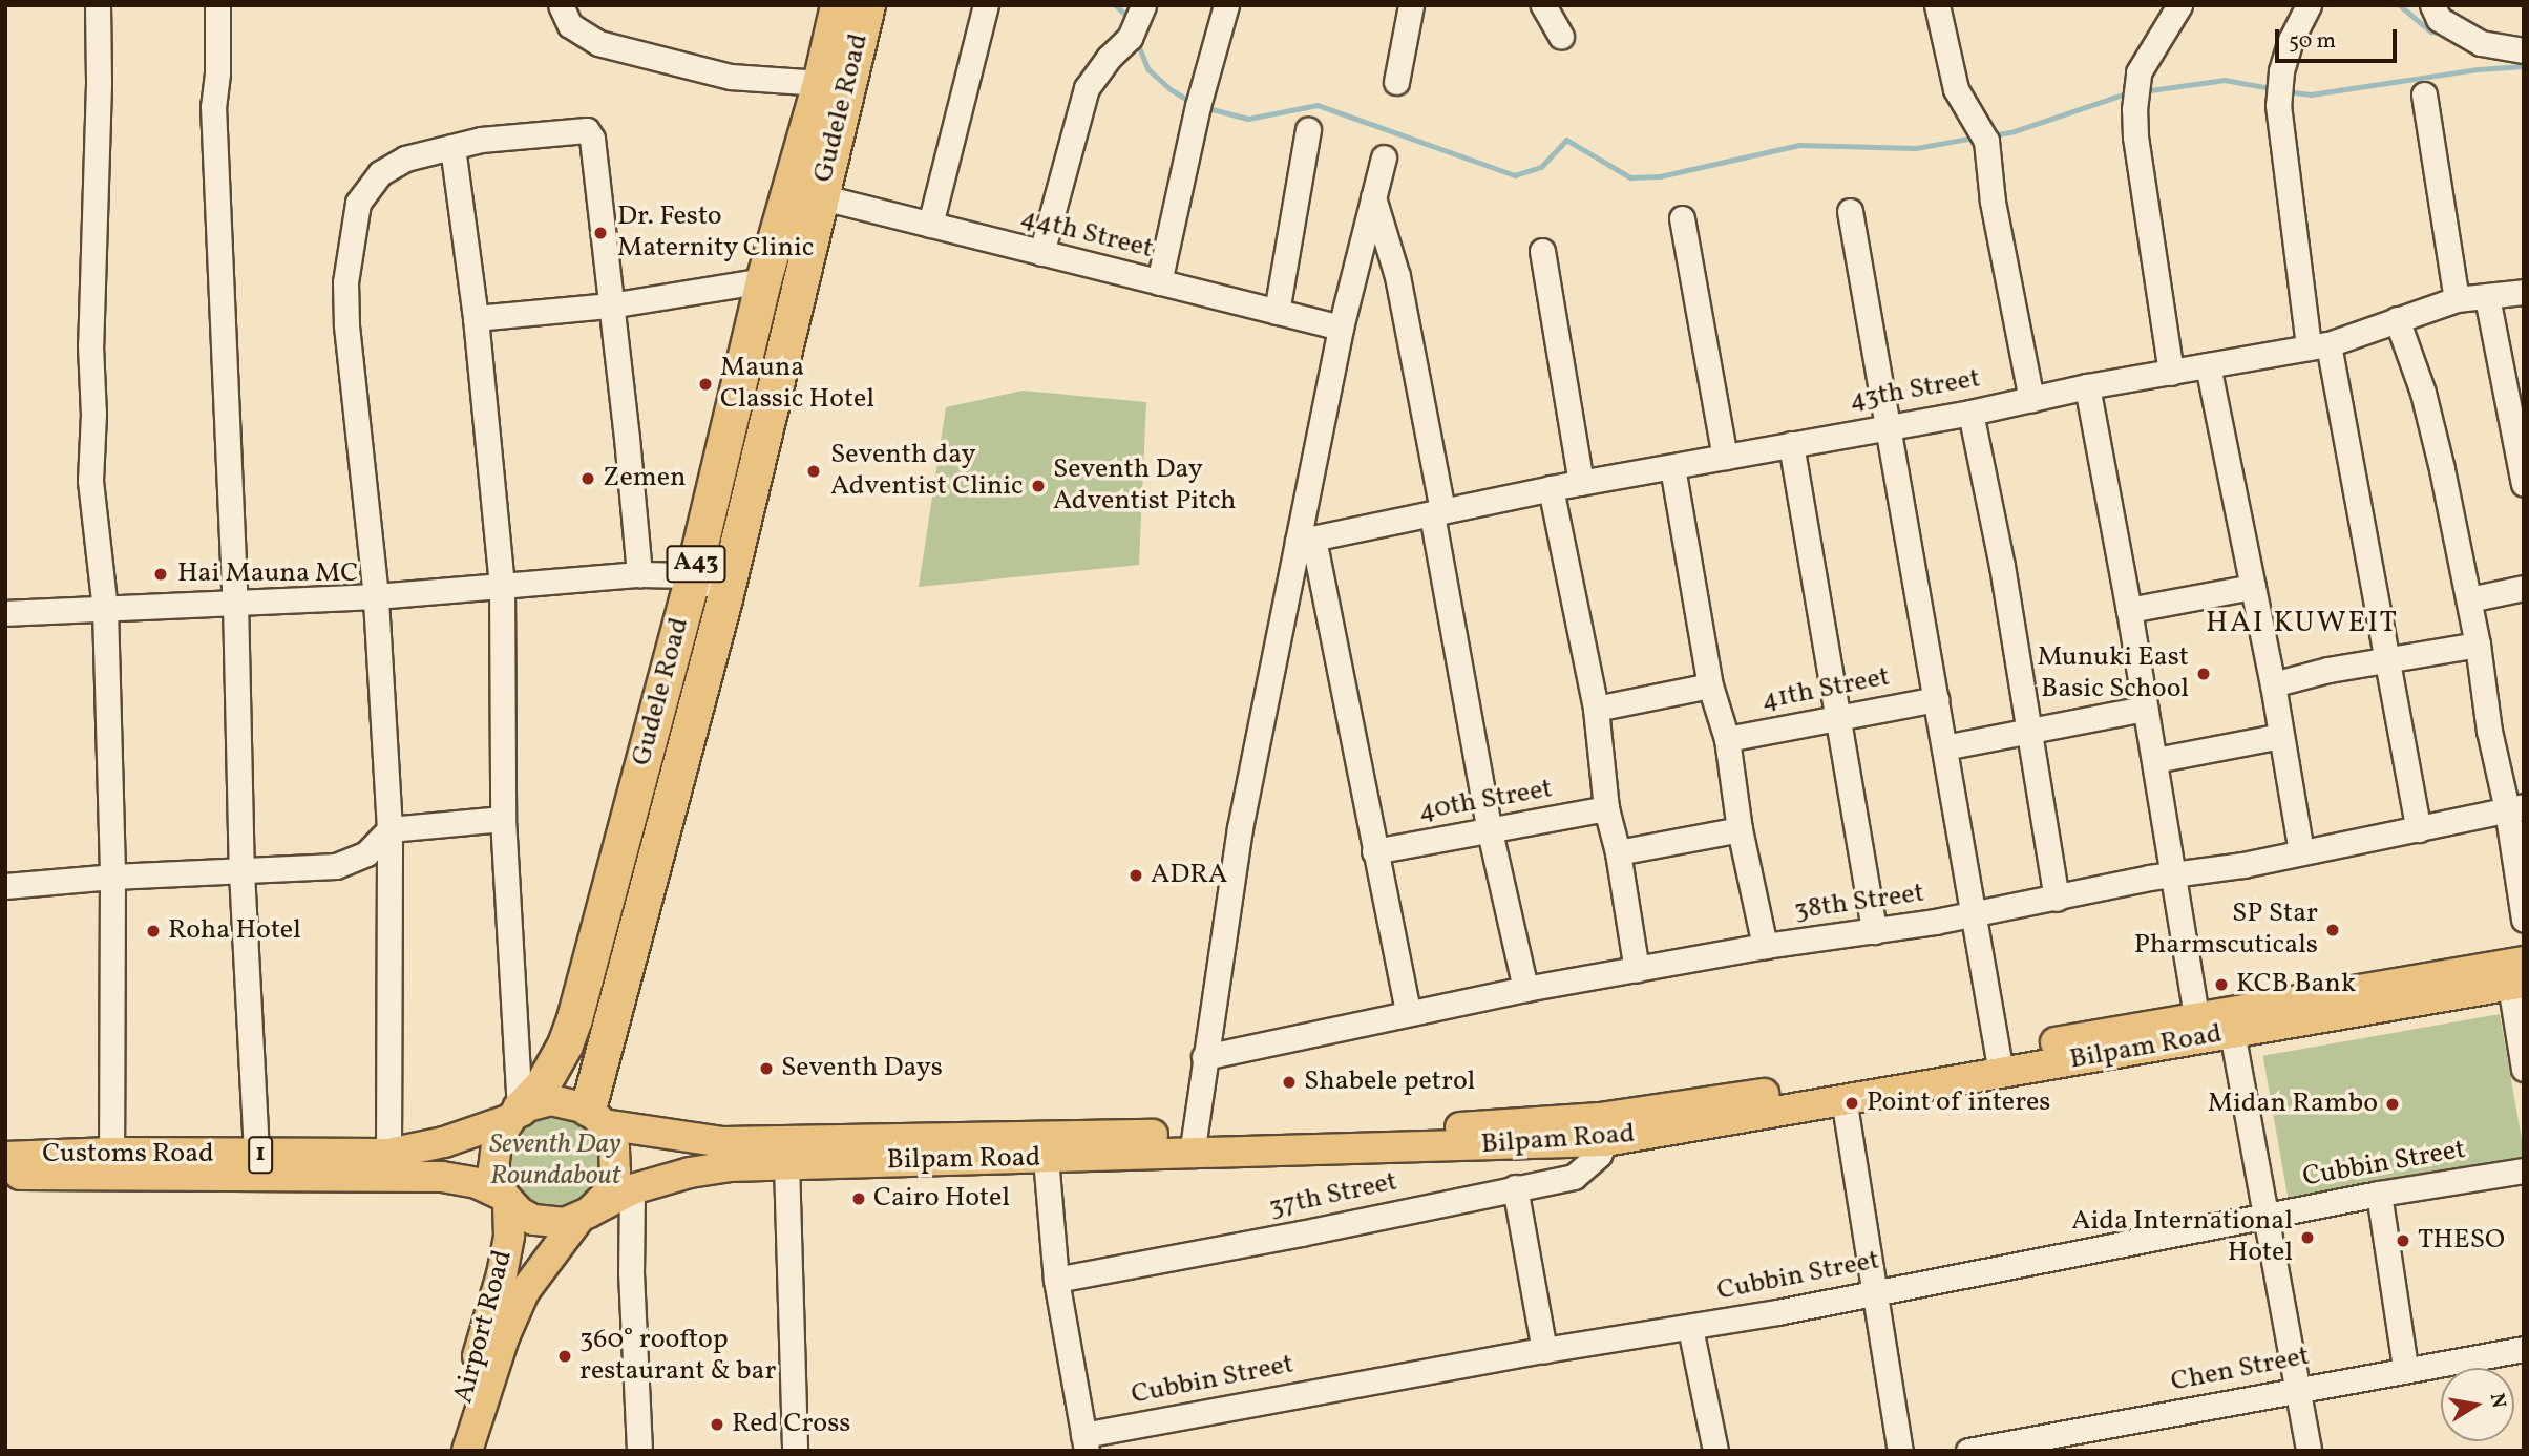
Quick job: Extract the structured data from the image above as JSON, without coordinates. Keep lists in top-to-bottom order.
{
  "streets": {
    "highway": ["Gudele Road", "A43"],
    "main road": [
      "Bilpam Road",
      "Customs Road",
      "1",
      "Airport Road"
    ],
    "street": [
      "44th Street",
      "43th Street",
      "41th Street",
      "40th Street",
      "38th Street",
      "Cubbin Street",
      "37th Street",
      "Chen Street"
    ]
  },
  "crossings": [
    ["Gudele Road", "44th Street"],
    ["Gudele Road", "A43"],
    ["Gudele Road", "Bilpam Road"],
    ["Gudele Road", "Customs Road"],
    ["Gudele Road", "1"],
    ["Gudele Road", "Airport Road"],
    ["Bilpam Road", "Customs Road"],
    ["Bilpam Road", "1"],
    ["Bilpam Road", "37th Street"],
    ["Bilpam Road", "Airport Road"],
    ["Customs Road", "1"],
    ["Customs Road", "Airport Road"],
    ["1", "Airport Road"]
  ],
  "districts": ["HAI KUWEIT"],
  "parks": ["Seventh Day Roundabout"],
  "places": [
    "Dr. Festo Maternity Clinic",
    "Mauna Classic Hotel",
    "Seventh day Adventist Clinic",
    "Zemen",
    "Seventh Day Adventist Pitch",
    "Hai Mauna MC",
    "Munuki East Basic School",
    "ADRA",
    "SP Star Pharmscuticals",
    "Roha Hotel",
    "KCB Bank",
    "Seventh Days",
    "Shabele petrol",
    "Point of interes",
    "Midan Rambo",
    "Cairo Hotel",
    "Aida International Hotel",
    "THESO",
    "360° rooftop restaurant & bar",
    "Red Cross"
  ],
  "scale_bar": "50 m",
  "north": "right"
}
